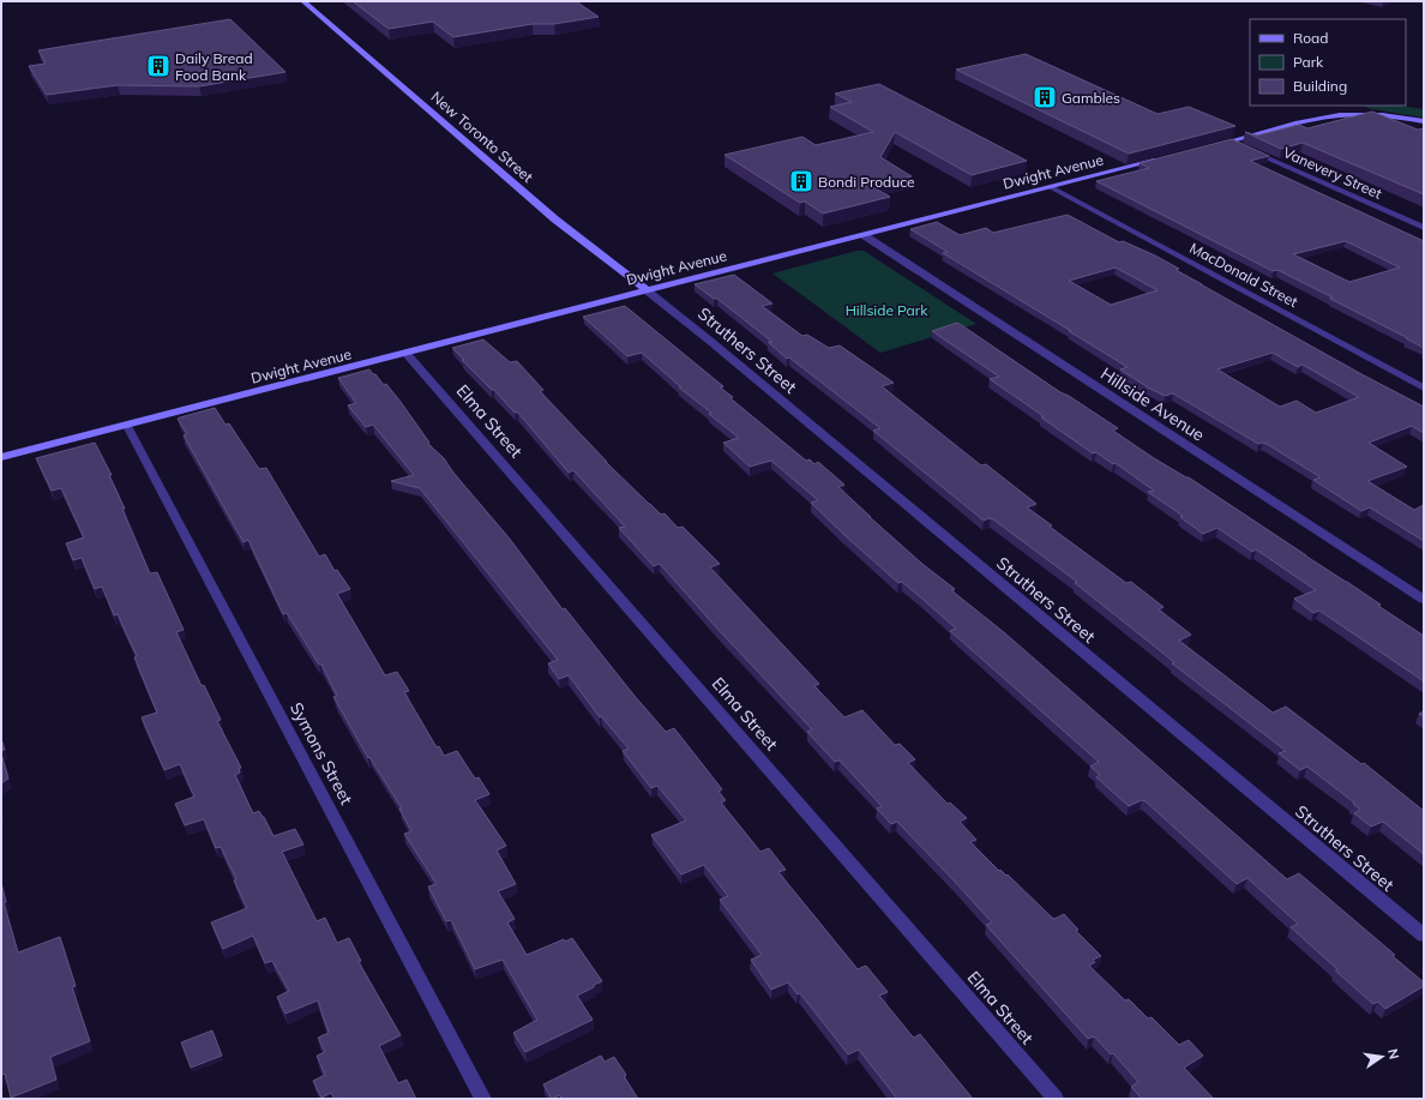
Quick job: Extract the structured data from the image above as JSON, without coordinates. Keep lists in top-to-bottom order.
{
  "streets": {
    "street": [
      "New Toronto Street",
      "Dwight Avenue",
      "Vanevery Street",
      "MacDonald Street",
      "Struthers Street",
      "Hillside Avenue",
      "Elma Street",
      "Symons Street"
    ]
  },
  "crossings": [
    ["New Toronto Street", "Dwight Avenue"],
    ["New Toronto Street", "Struthers Street"],
    ["Dwight Avenue", "MacDonald Street"],
    ["Dwight Avenue", "Struthers Street"],
    ["Dwight Avenue", "Hillside Avenue"],
    ["Dwight Avenue", "Elma Street"],
    ["Dwight Avenue", "Symons Street"]
  ],
  "parks": ["Hillside Park"],
  "places": {
    "building": ["Daily Bread Food Bank", "Gambles", "Bondi Produce"]
  },
  "legend": ["Road", "Park", "Building"],
  "north": "right"
}
